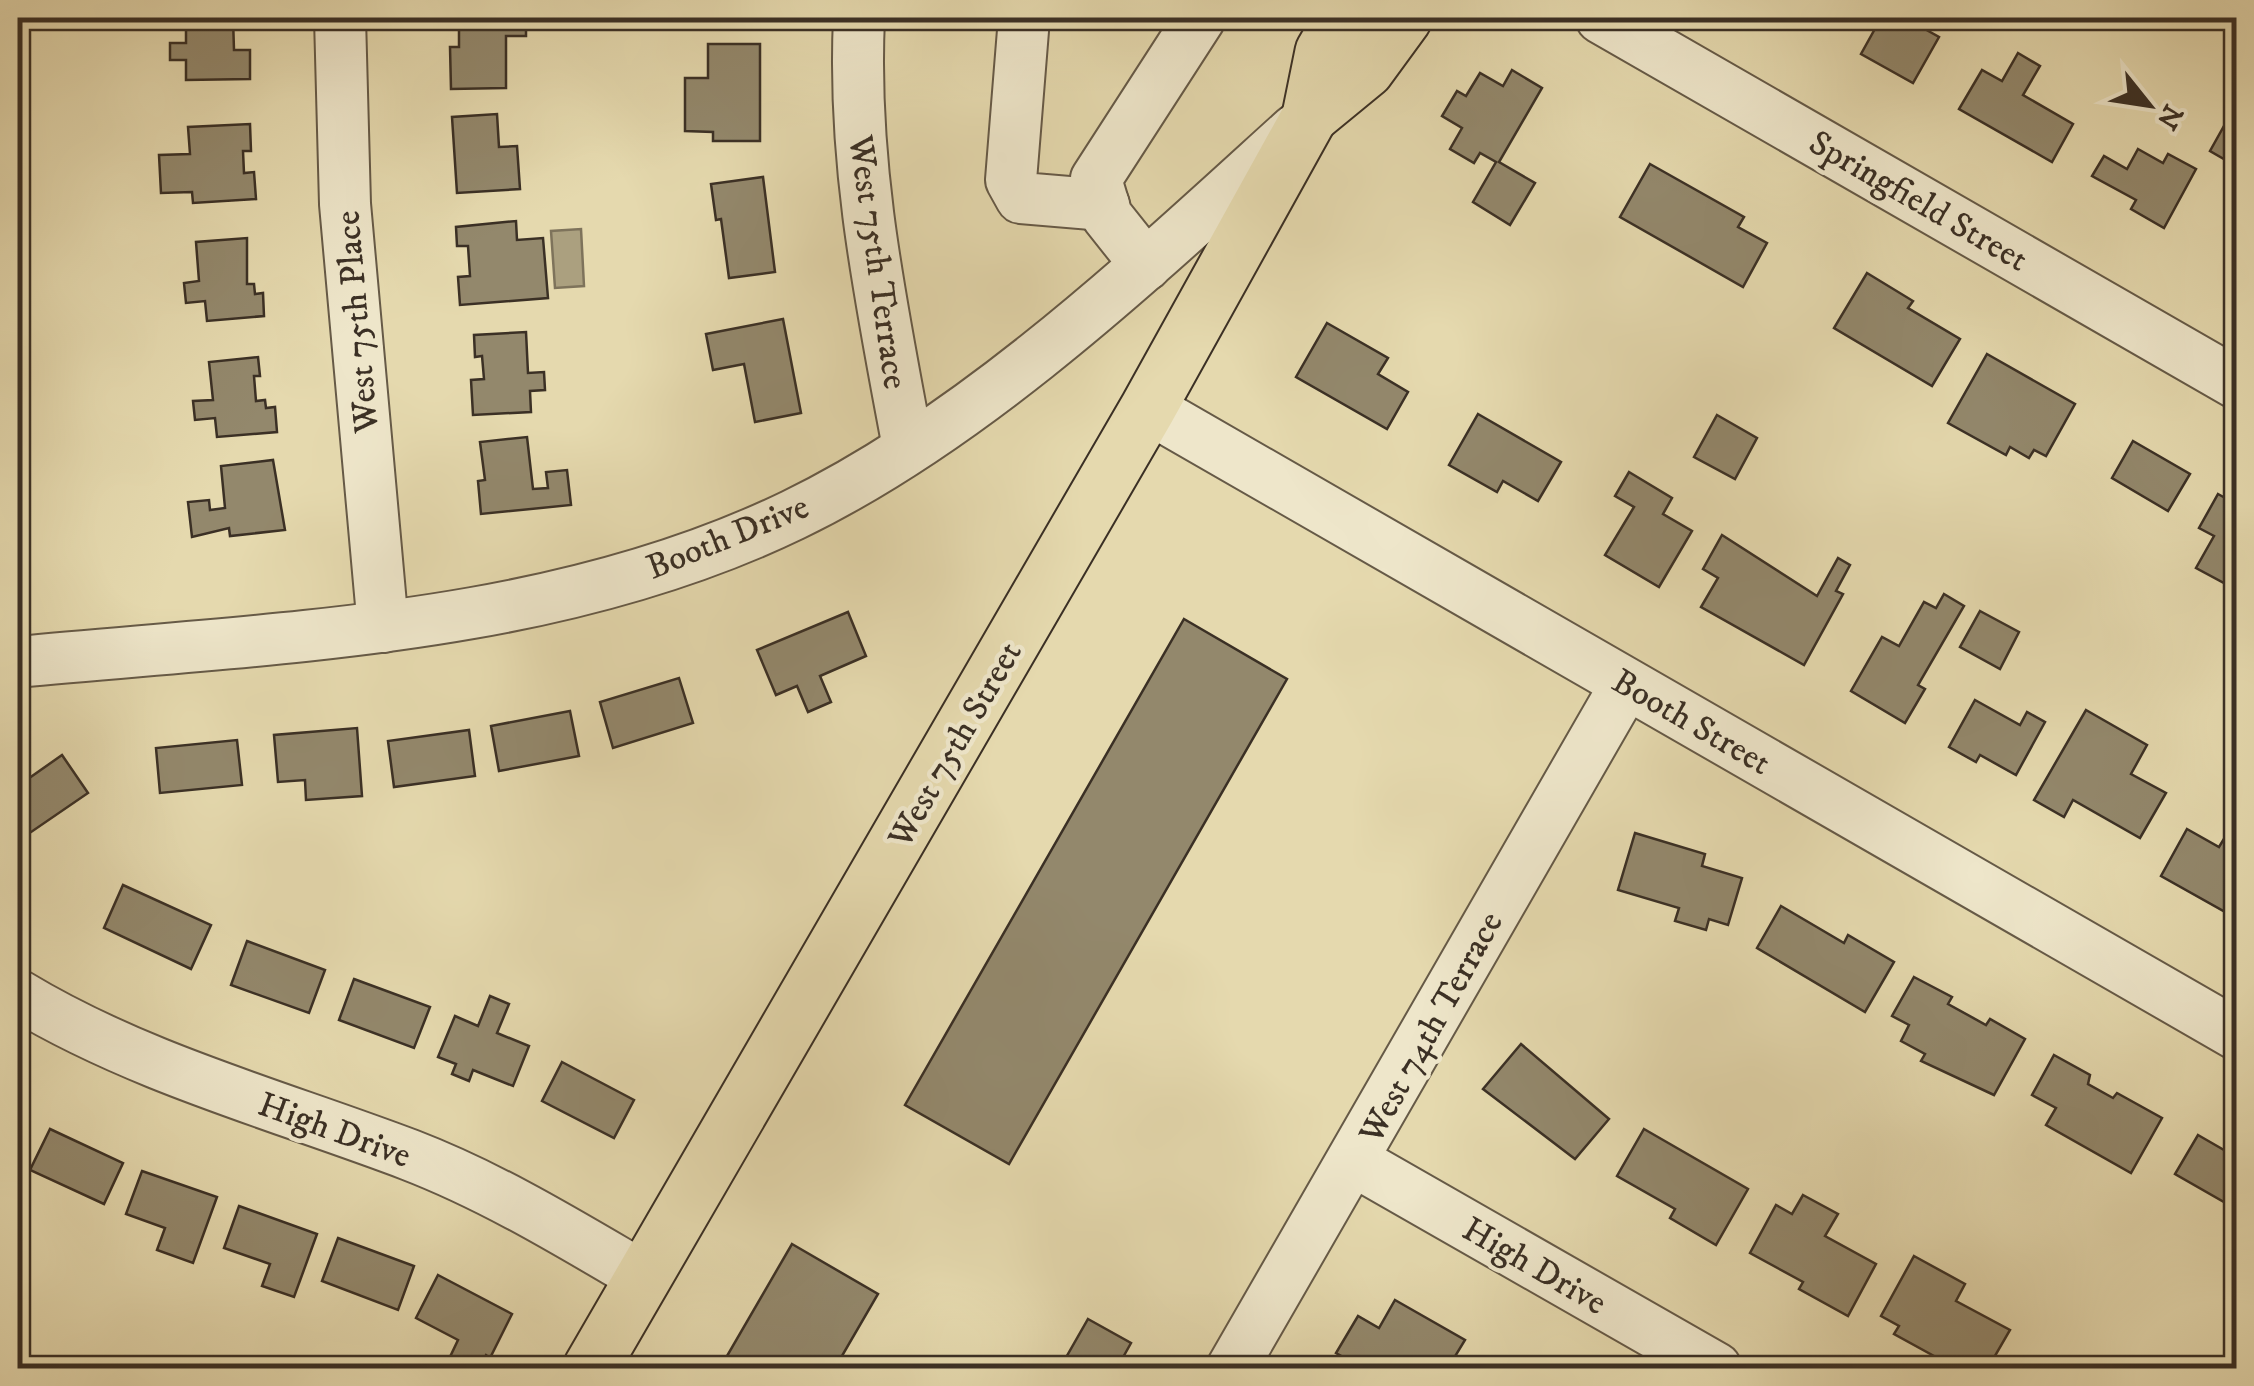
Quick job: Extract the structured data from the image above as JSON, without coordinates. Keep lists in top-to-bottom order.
{
  "streets": {
    "main road": ["West 75th Street"],
    "street": [
      "Springfield Street",
      "West 75th Terrace",
      "West 75th Place",
      "Booth Drive",
      "Booth Street",
      "West 74th Terrace",
      "High Drive"
    ]
  },
  "crossings": [
    ["West 75th Terrace", "Booth Drive"],
    ["West 75th Place", "Booth Drive"],
    ["Booth Drive", "West 75th Street"],
    ["Booth Street", "West 75th Street"],
    ["Booth Street", "West 74th Terrace"],
    ["West 75th Street", "High Drive"],
    ["West 74th Terrace", "High Drive"]
  ],
  "north": "bottom right"
}
